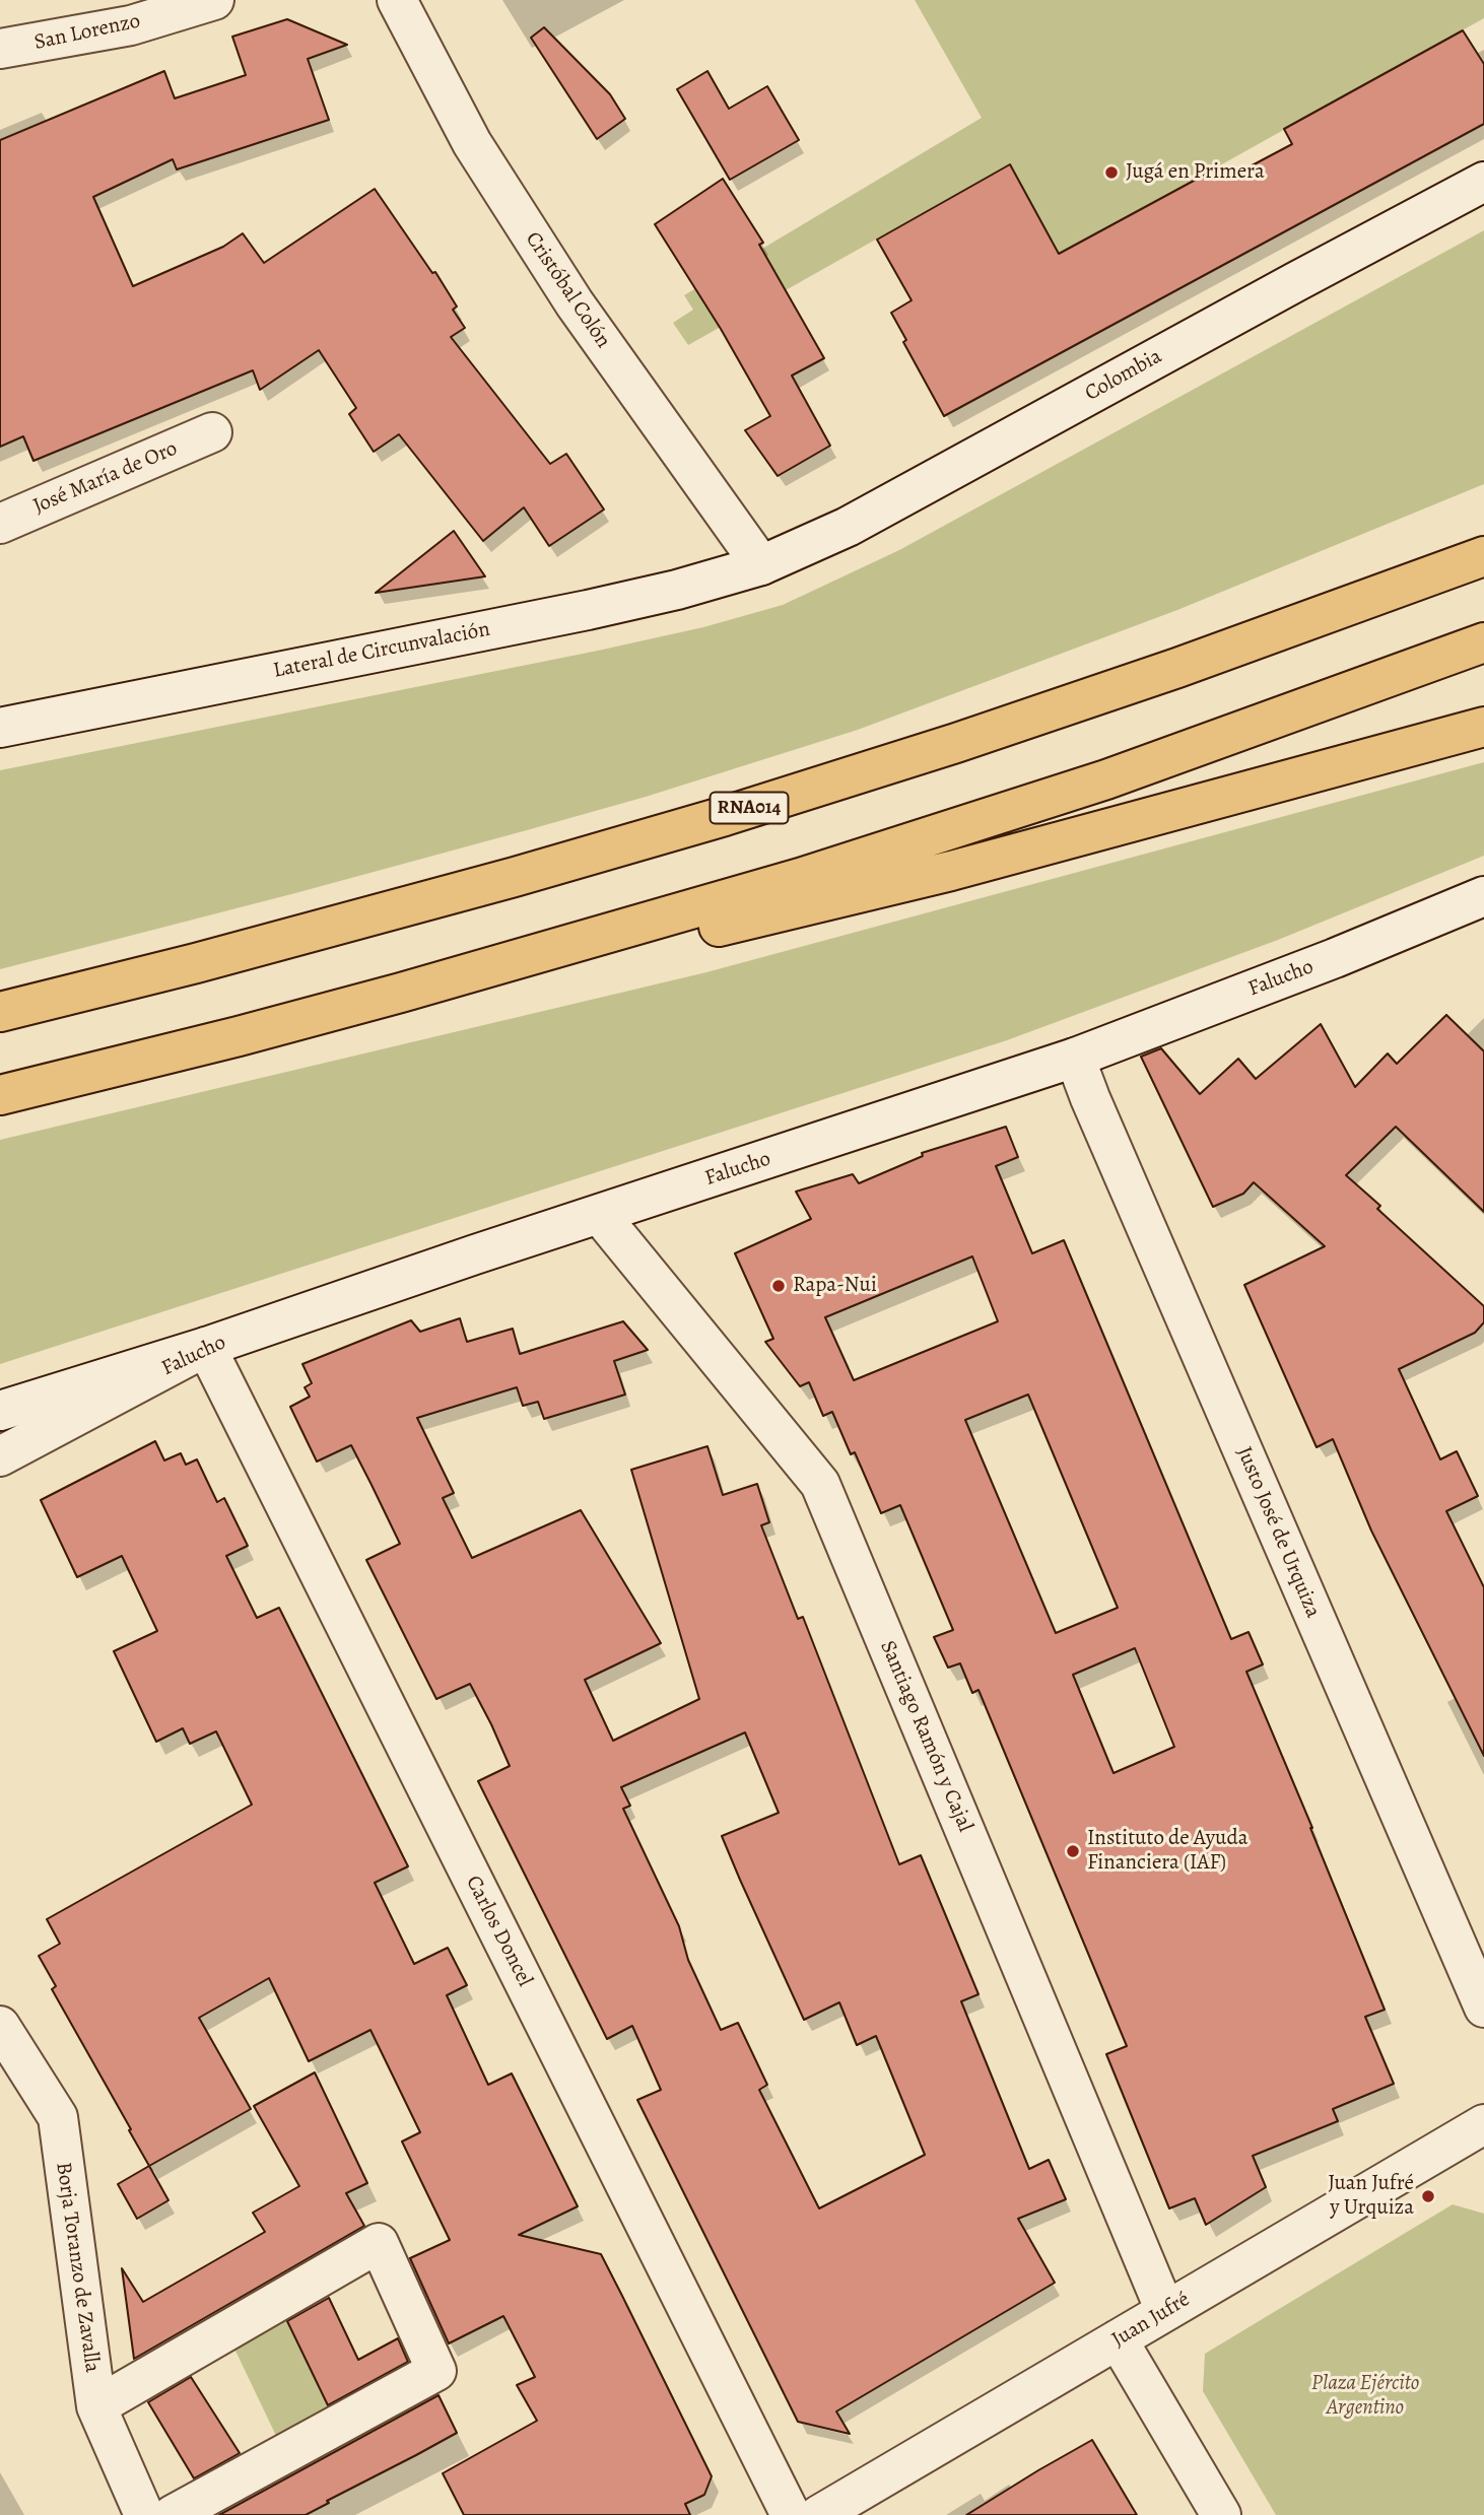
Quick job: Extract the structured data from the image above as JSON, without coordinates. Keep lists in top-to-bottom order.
{
  "streets": {
    "highway": ["RNA014"],
    "street": [
      "San Lorenzo",
      "Cristóbal Colón",
      "Colombia",
      "José María de Oro",
      "Lateral de Circunvalación",
      "Falucho",
      "Justo José de Urquiza",
      "Santiago Ramón y Cajal",
      "Carlos Doncel",
      "Borja Toranzo de Zavalla",
      "Juan Jufré"
    ]
  },
  "crossings": [
    ["Cristóbal Colón", "Colombia"],
    ["Cristóbal Colón", "Lateral de Circunvalación"],
    ["Colombia", "Lateral de Circunvalación"],
    ["Falucho", "Justo José de Urquiza"],
    ["Falucho", "Santiago Ramón y Cajal"],
    ["Falucho", "Carlos Doncel"],
    ["Santiago Ramón y Cajal", "Juan Jufré"]
  ],
  "parks": ["Plaza Ejército Argentino"],
  "places": [
    "Jugá en Primera",
    "Rapa-Nui",
    "Instituto de Ayuda Financiera (IAF)",
    "Juan Jufré y Urquiza"
  ]
}
